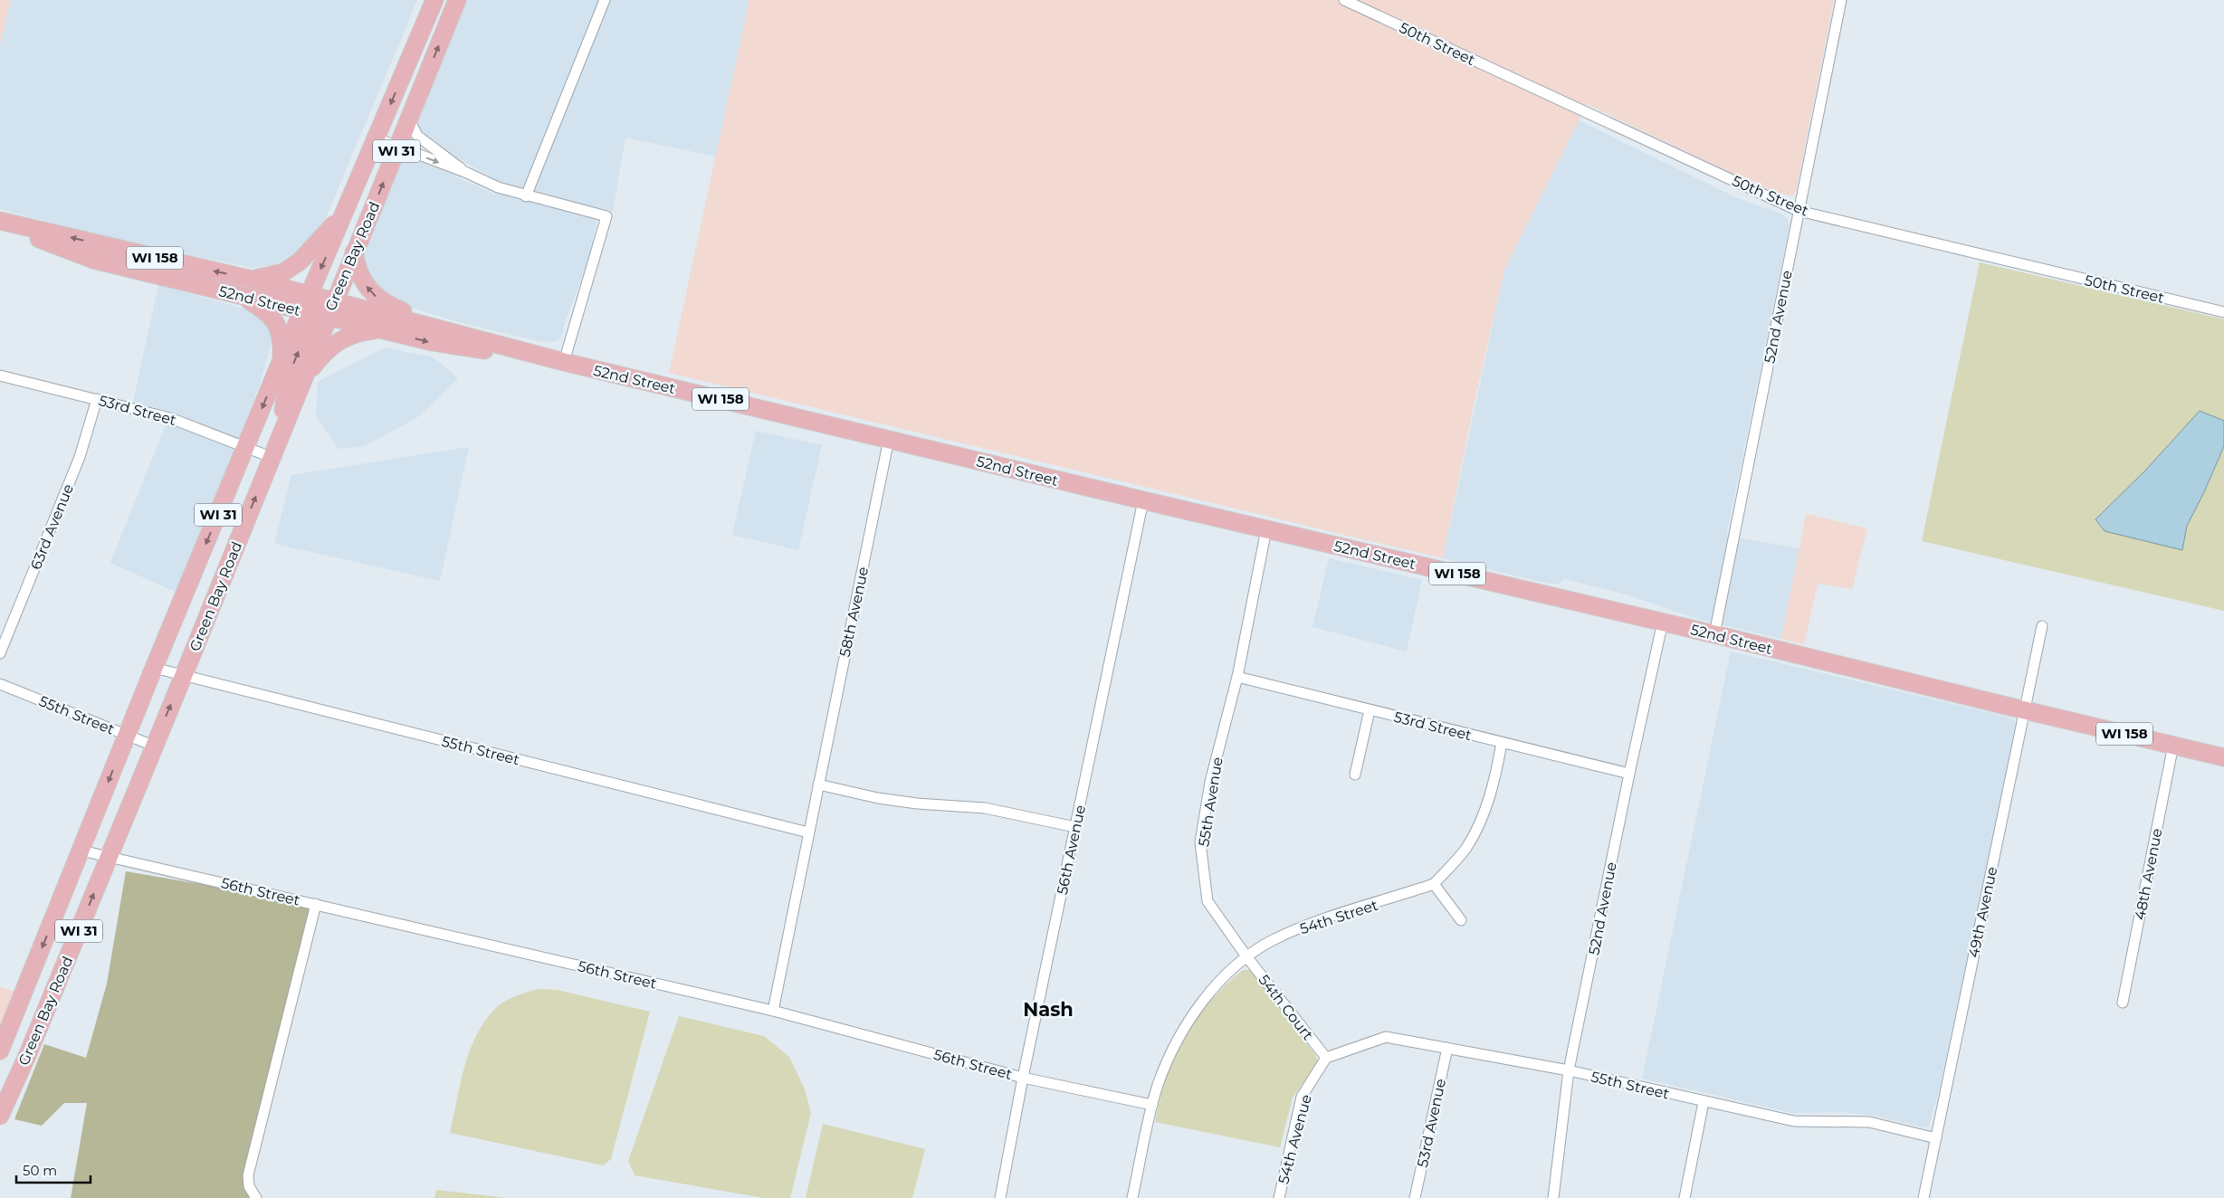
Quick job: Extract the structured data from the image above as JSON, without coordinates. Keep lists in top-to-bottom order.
{
  "streets": {
    "main road": [
      "WI 31",
      "Green Bay Road",
      "WI 158",
      "52nd Street"
    ],
    "street": [
      "50th Street",
      "52nd Avenue",
      "53rd Street",
      "63rd Avenue",
      "58th Avenue",
      "55th Street",
      "55th Avenue",
      "56th Avenue",
      "48th Avenue",
      "56th Street",
      "49th Avenue",
      "54th Street",
      "54th Court",
      "53rd Avenue",
      "54th Avenue"
    ]
  },
  "crossings": [
    ["50th Street", "52nd Avenue"],
    ["Green Bay Road", "52nd Street"],
    ["Green Bay Road", "53rd Street"],
    ["Green Bay Road", "55th Street"],
    ["Green Bay Road", "56th Street"],
    ["52nd Street", "52nd Avenue"],
    ["52nd Street", "58th Avenue"],
    ["52nd Street", "55th Avenue"],
    ["52nd Street", "56th Avenue"],
    ["52nd Street", "48th Avenue"],
    ["52nd Street", "49th Avenue"],
    ["52nd Avenue", "53rd Street"],
    ["52nd Avenue", "55th Street"],
    ["53rd Street", "63rd Avenue"],
    ["53rd Street", "55th Avenue"],
    ["58th Avenue", "55th Street"],
    ["58th Avenue", "56th Street"],
    ["55th Street", "49th Avenue"],
    ["55th Street", "54th Court"],
    ["55th Street", "53rd Avenue"],
    ["55th Street", "54th Avenue"],
    ["55th Avenue", "54th Street"],
    ["55th Avenue", "54th Court"],
    ["56th Avenue", "56th Street"],
    ["54th Street", "54th Court"],
    ["54th Court", "54th Avenue"]
  ],
  "districts": ["Nash"],
  "scale_bar": "50 m"
}
